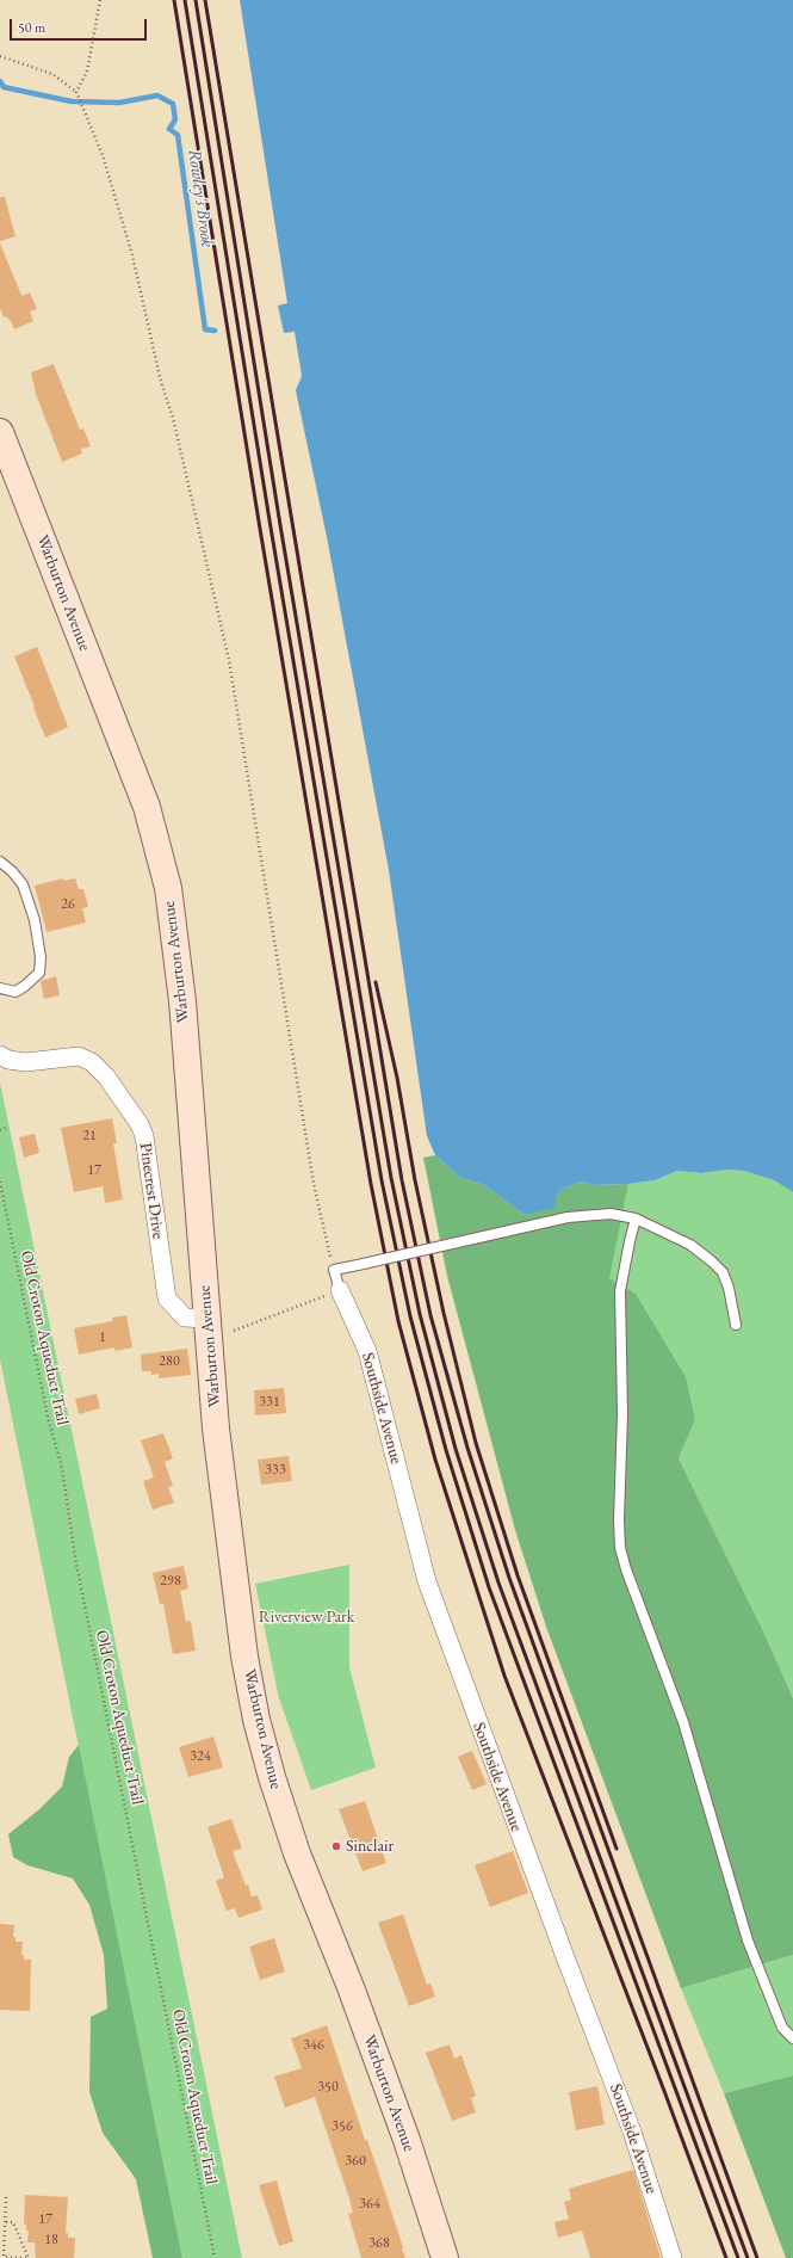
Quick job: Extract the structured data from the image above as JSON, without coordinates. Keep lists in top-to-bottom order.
{
  "streets": {
    "street": ["Warburton Avenue", "Pinecrest Drive", "Southside Avenue"],
    "path": ["Old Croton Aqueduct Trail"]
  },
  "crossings": [
    ["Warburton Avenue", "Pinecrest Drive"]
  ],
  "water": ["Rowley's Brook"],
  "parks": ["Riverview Park"],
  "places": ["Sinclair"],
  "house_numbers": [
    "26",
    "21",
    "17",
    "1",
    "280",
    "331",
    "333",
    "298",
    "324",
    "346",
    "350",
    "356",
    "360",
    "364",
    "17",
    "18",
    "368"
  ],
  "scale_bar": "50 m"
}
